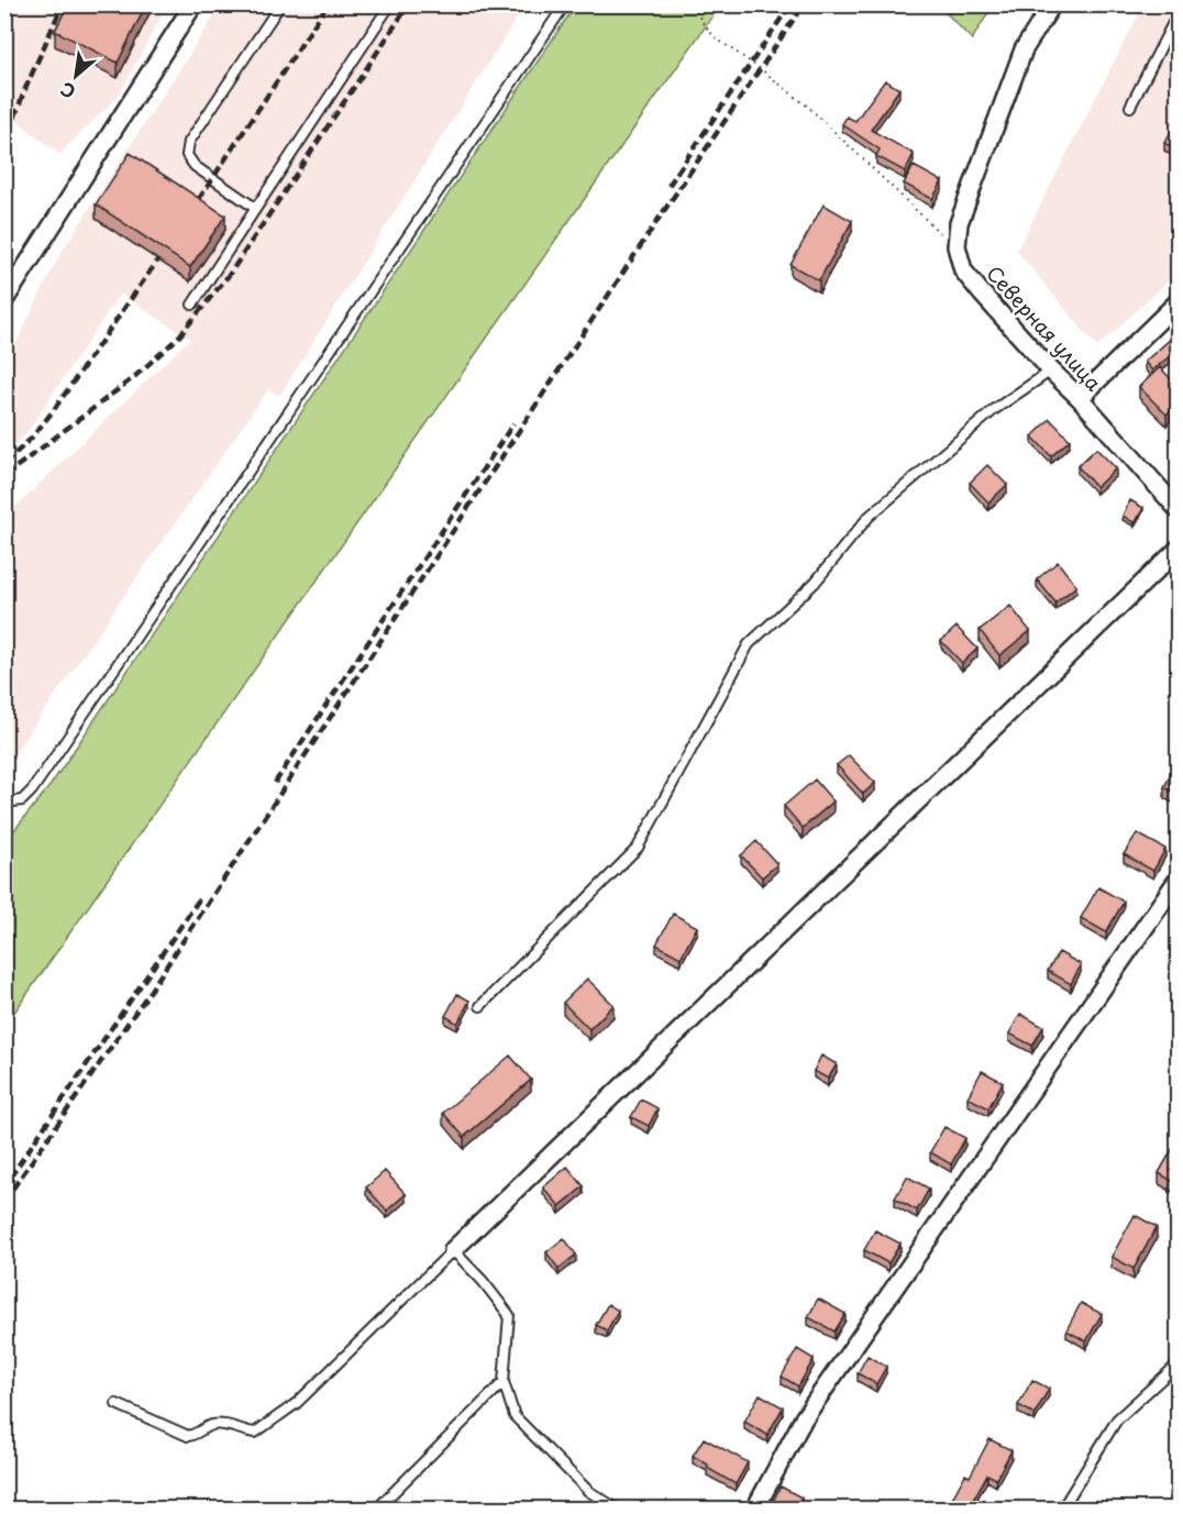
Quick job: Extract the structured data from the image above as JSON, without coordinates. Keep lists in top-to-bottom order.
{
  "streets": {
    "street": ["Северная улица"]
  },
  "north": "bottom left"
}
